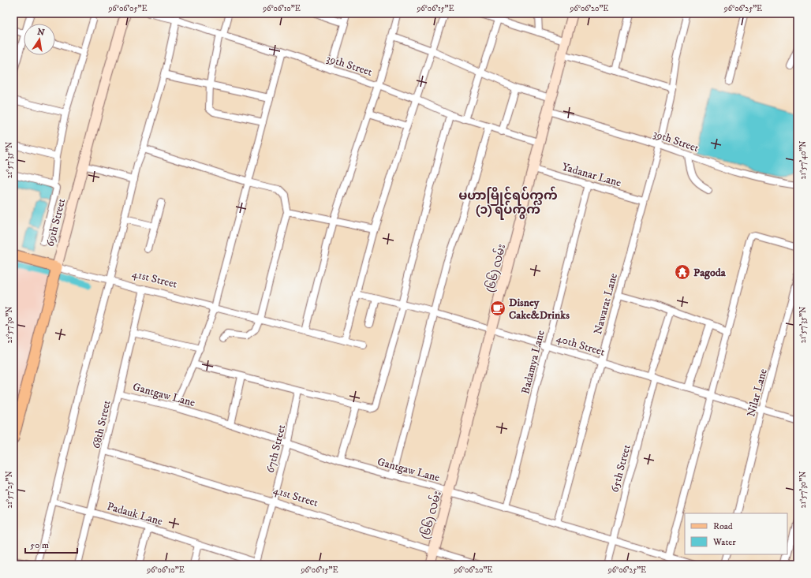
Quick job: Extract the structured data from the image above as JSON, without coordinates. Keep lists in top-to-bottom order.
{
  "streets": {
    "main road": ["69th Street", "41st Street"],
    "street": [
      "39th Street",
      "Yadanar Lane",
      "(၆၆) လမ်း",
      "Nawarat Lane",
      "40th Street",
      "Badamya Lane",
      "Nilar Lane",
      "Gantgaw Lane",
      "68th Street",
      "67th Street",
      "65th Street",
      "Padauk Lane"
    ]
  },
  "crossings": [
    ["39th Street", "(၆၆) လမ်း"],
    ["39th Street", "Nawarat Lane"],
    ["Yadanar Lane", "(၆၆) လမ်း"],
    ["Yadanar Lane", "Nawarat Lane"],
    ["Yadanar Lane", "Badamya Lane"],
    ["69th Street", "41st Street"],
    ["(၆၆) လမ်း", "41st Street"],
    ["(၆၆) လမ်း", "40th Street"],
    ["(၆၆) လမ်း", "Gantgaw Lane"],
    ["41st Street", "68th Street"],
    ["41st Street", "67th Street"],
    ["Nawarat Lane", "40th Street"],
    ["Nawarat Lane", "Gantgaw Lane"],
    ["40th Street", "Badamya Lane"],
    ["40th Street", "Nilar Lane"],
    ["40th Street", "65th Street"],
    ["Badamya Lane", "Gantgaw Lane"],
    ["Gantgaw Lane", "68th Street"],
    ["Gantgaw Lane", "67th Street"],
    ["Gantgaw Lane", "65th Street"],
    ["68th Street", "Padauk Lane"],
    ["67th Street", "Padauk Lane"]
  ],
  "districts": ["မဟာမြိုင်ရပ်ကွက် (၁) ရပ်ကွက်"],
  "places": {
    "temple": ["Pagoda"],
    "cafe": ["Disney Cake&Drinks"]
  },
  "legend": ["Road", "Water"],
  "scale_bar": "50 m",
  "north": "top",
  "coordinates": [
    "96°06'05\"E",
    "96°06'10\"E",
    "96°06'15\"E",
    "96°06'20\"E",
    "96°06'25\"E",
    "21°57'35\"N",
    "21°57'40\"N",
    "21°57'30\"N",
    "21°57'25\"N"
  ]
}
